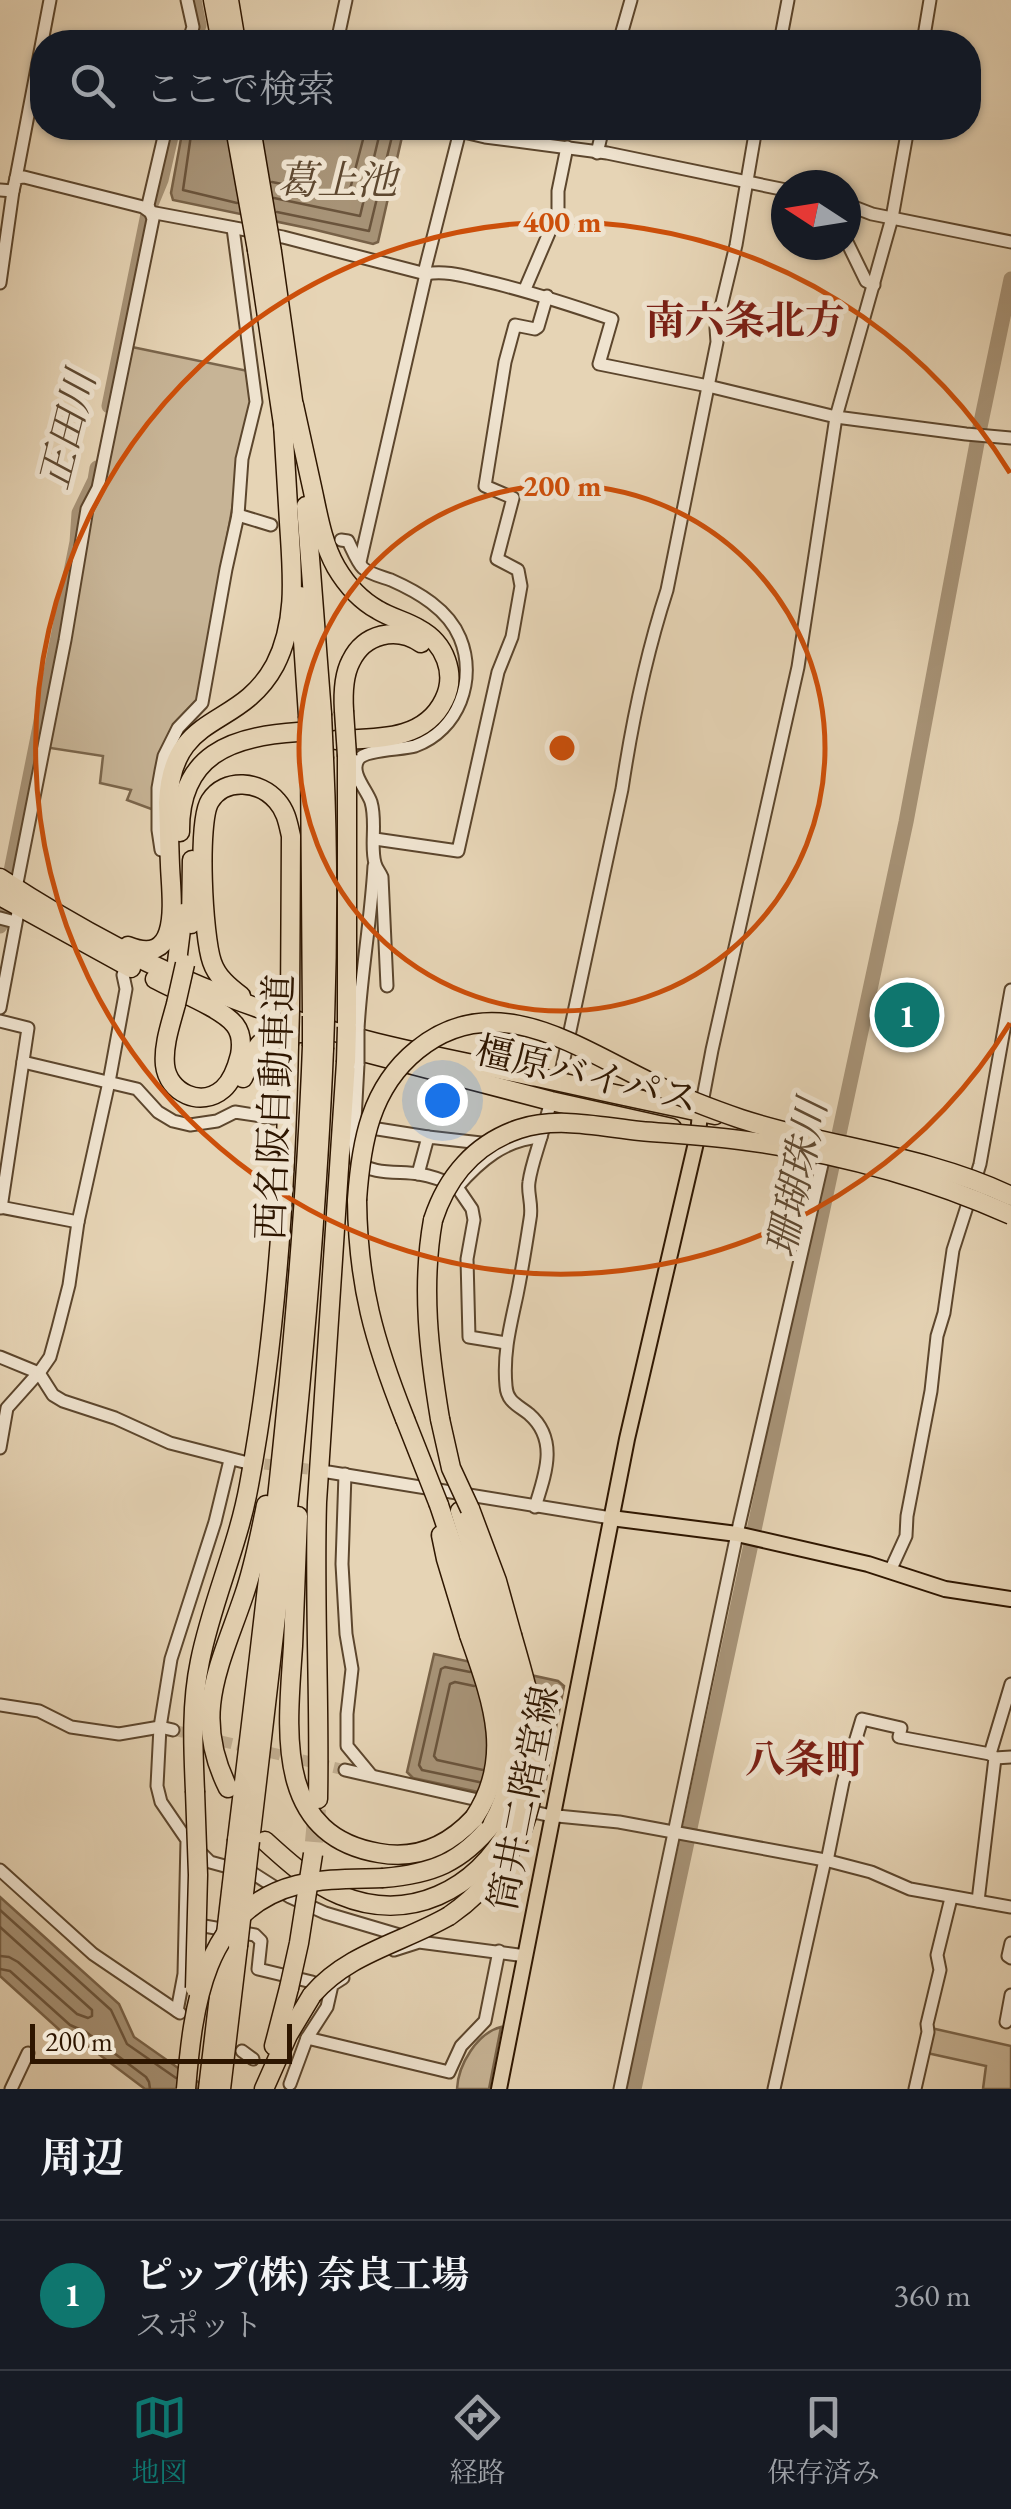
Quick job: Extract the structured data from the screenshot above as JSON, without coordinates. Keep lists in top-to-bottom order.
{
  "streets": {
    "highway": ["橿原バイパス", "西名阪自動車道"],
    "main road": ["筒井二階堂線"]
  },
  "crossings": [
    ["橿原バイパス", "西名阪自動車道"],
    ["橿原バイパス", "筒井二階堂線"]
  ],
  "districts": ["南六条北方", "八条町"],
  "water": ["葛上池", "正田川", "珊瑚珠川"],
  "scale_bar": "200 m",
  "north": "left",
  "page": {
    "search": "ここで検索",
    "pins": "1",
    "scale": "200 m",
    "heading": "周辺",
    "list": [
      {
        "mark": "1",
        "name": "ピップ(株) 奈良工場",
        "note": "スポット",
        "value": "360 m"
      }
    ],
    "nav": ["地図", "経路", "保存済み"]
  },
  "rings": ["400 m", "200 m"]
}
